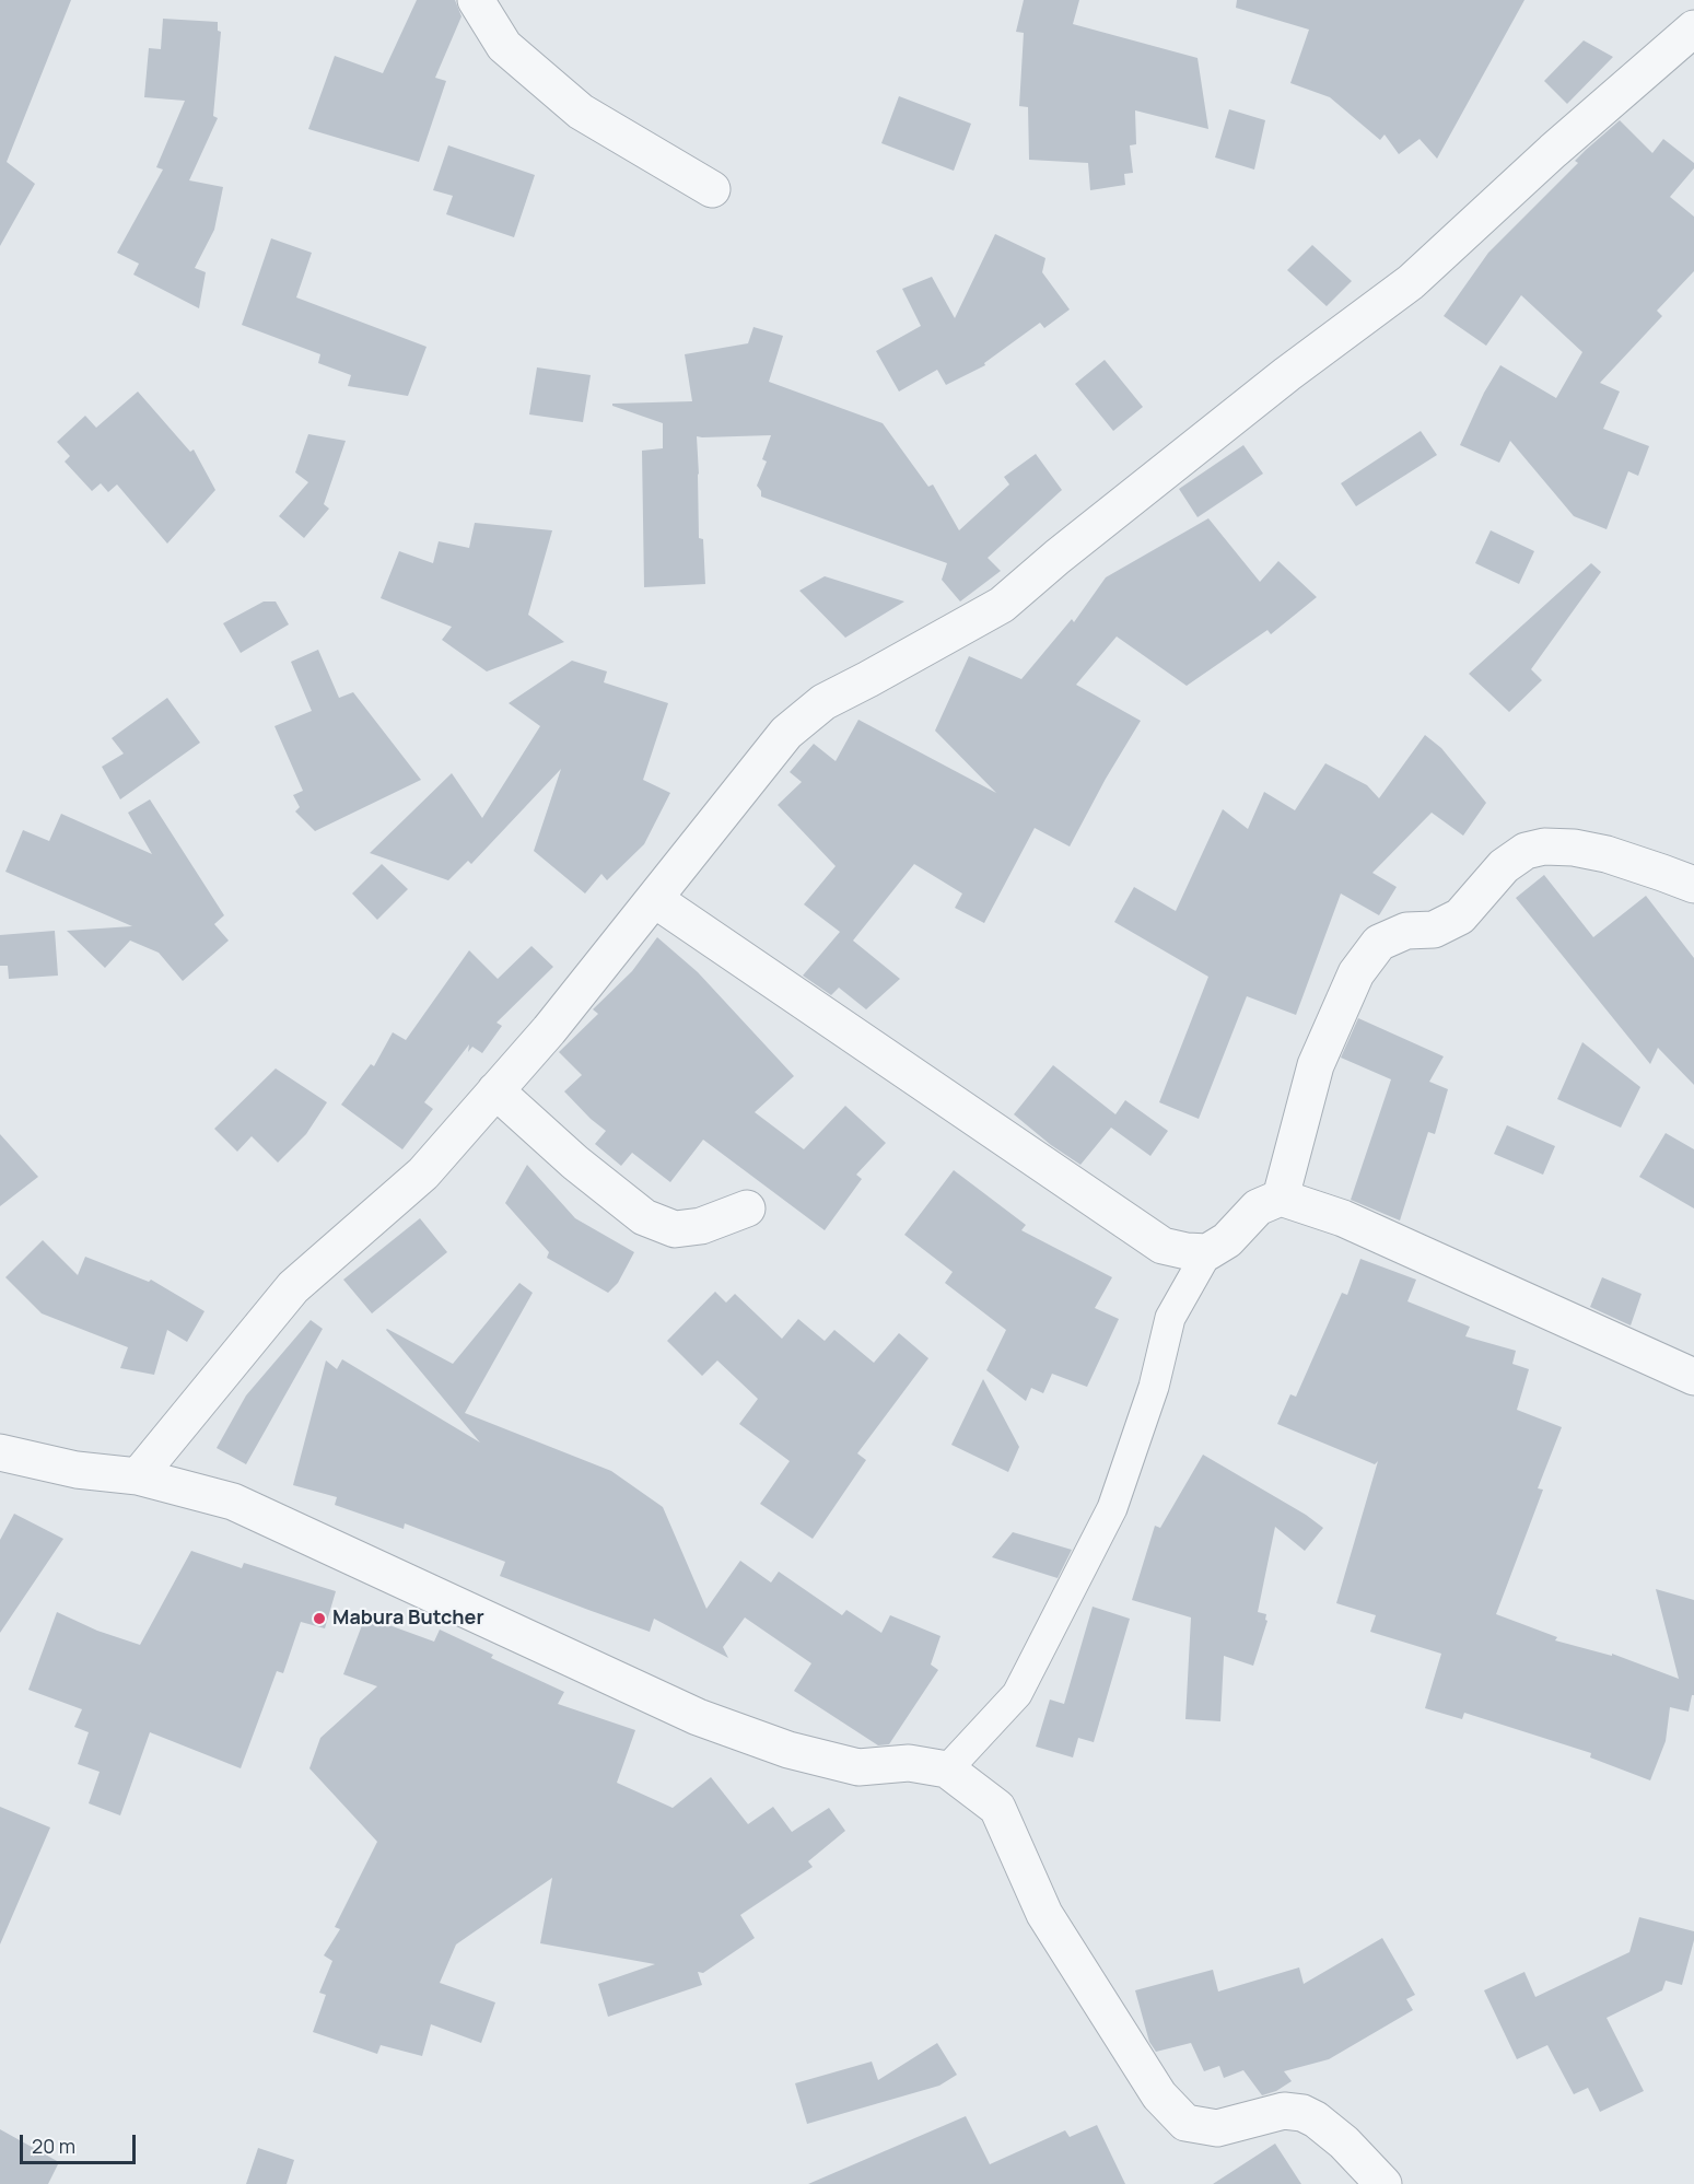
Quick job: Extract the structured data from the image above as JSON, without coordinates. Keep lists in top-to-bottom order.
{
  "places": ["Mabura Butcher"],
  "scale_bar": "20 m"
}
